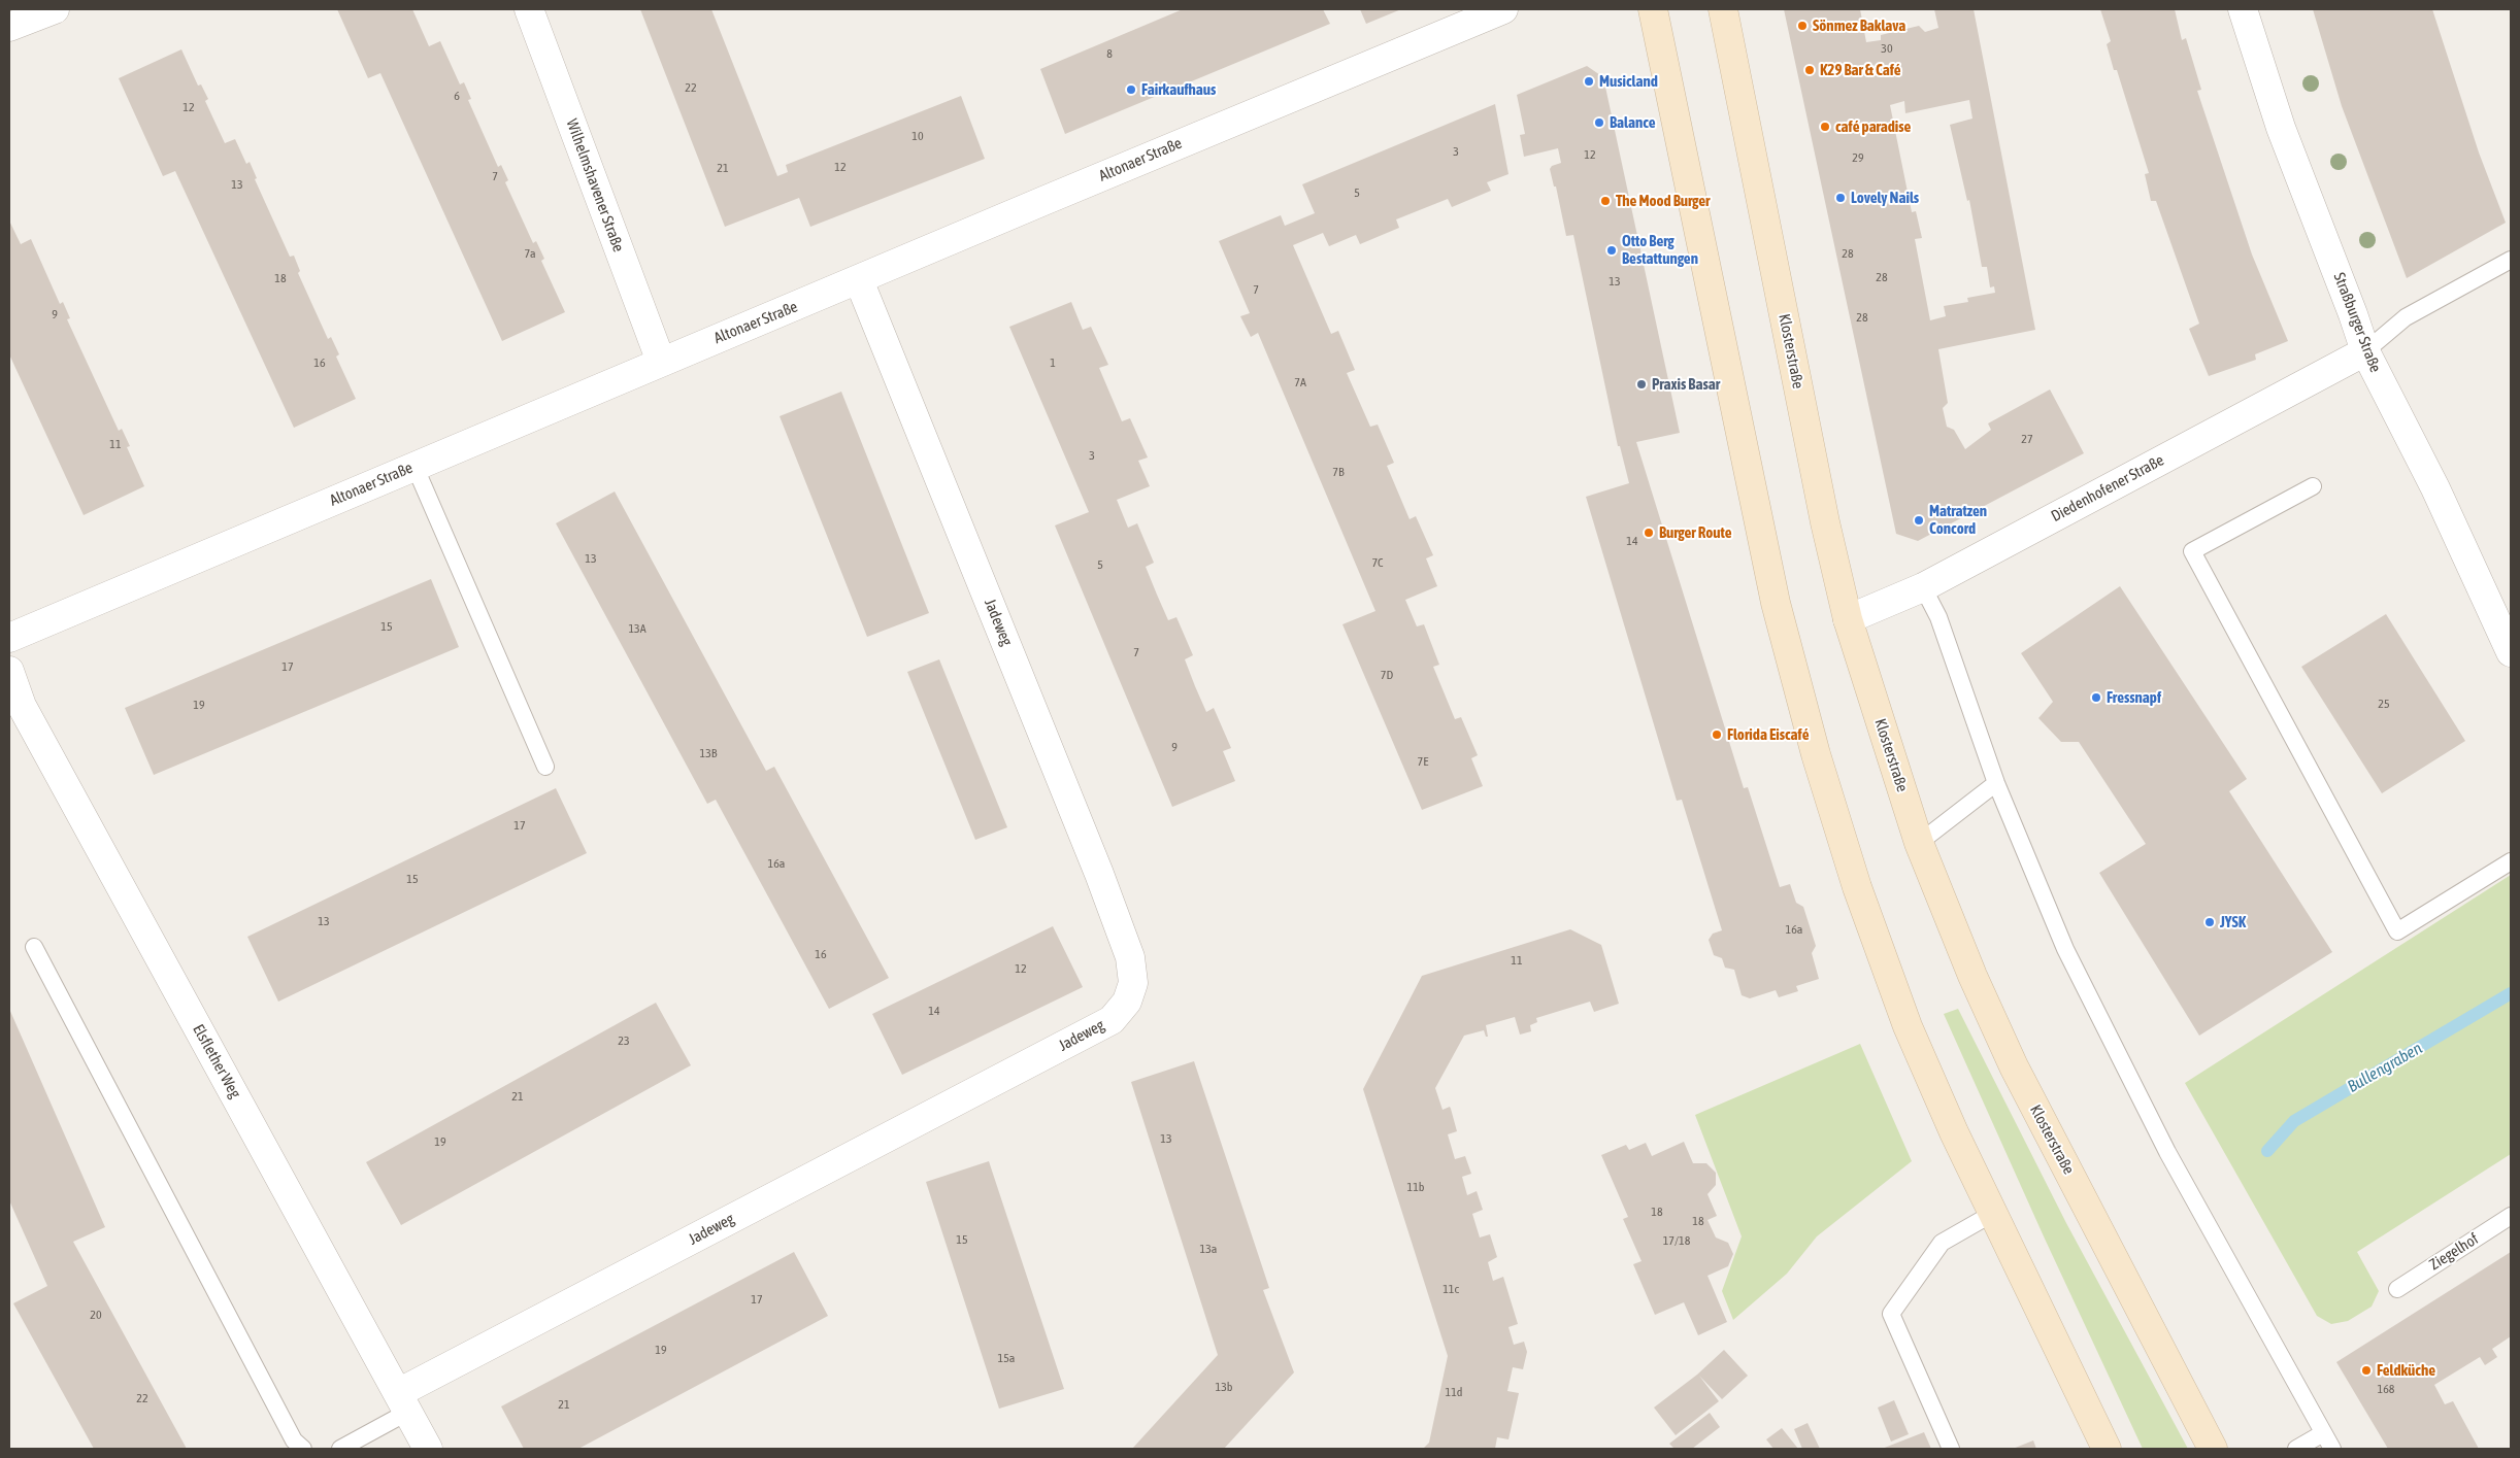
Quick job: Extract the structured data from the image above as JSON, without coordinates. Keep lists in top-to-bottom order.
{
  "streets": {
    "main road": ["Klosterstraße"],
    "street": [
      "Altonaer Straße",
      "Wilhelmshavener Straße",
      "Straßburger Straße",
      "Diedenhofener Straße",
      "Jadeweg",
      "Elsflether Weg"
    ],
    "lane": ["Ziegelhof"]
  },
  "crossings": [
    ["Altonaer Straße", "Wilhelmshavener Straße"],
    ["Altonaer Straße", "Jadeweg"],
    ["Straßburger Straße", "Diedenhofener Straße"],
    ["Klosterstraße", "Diedenhofener Straße"],
    ["Jadeweg", "Elsflether Weg"]
  ],
  "water": ["Bullengraben"],
  "places": [
    "Sönmez Baklava",
    "K29 Bar & Café",
    "Musicland",
    "Fairkaufhaus",
    "Balance",
    "café paradise",
    "Lovely Nails",
    "The Mood Burger",
    "Otto Berg Bestattungen",
    "Praxis Basar",
    "Matratzen Concord",
    "Burger Route",
    "Fressnapf",
    "Florida Eiscafé",
    "JYSK",
    "Feldküche"
  ],
  "house_numbers": [
    "30",
    "8",
    "22",
    "6",
    "12",
    "10",
    "3",
    "12",
    "29",
    "12",
    "21",
    "7",
    "13",
    "5",
    "7a",
    "28",
    "28",
    "18",
    "13",
    "7",
    "9",
    "28",
    "16",
    "1",
    "7A",
    "27",
    "11",
    "3",
    "7B",
    "14",
    "13",
    "7C",
    "5",
    "15",
    "13A",
    "7",
    "17",
    "7D",
    "25",
    "19",
    "9",
    "13B",
    "7E",
    "17",
    "16a",
    "15",
    "13",
    "16a",
    "16",
    "11",
    "12",
    "14",
    "23",
    "21",
    "13",
    "19",
    "11b",
    "18",
    "18",
    "15",
    "17/18",
    "13a",
    "11c",
    "17",
    "20",
    "19",
    "15a",
    "13b",
    "168",
    "11d",
    "22",
    "21"
  ]
}
